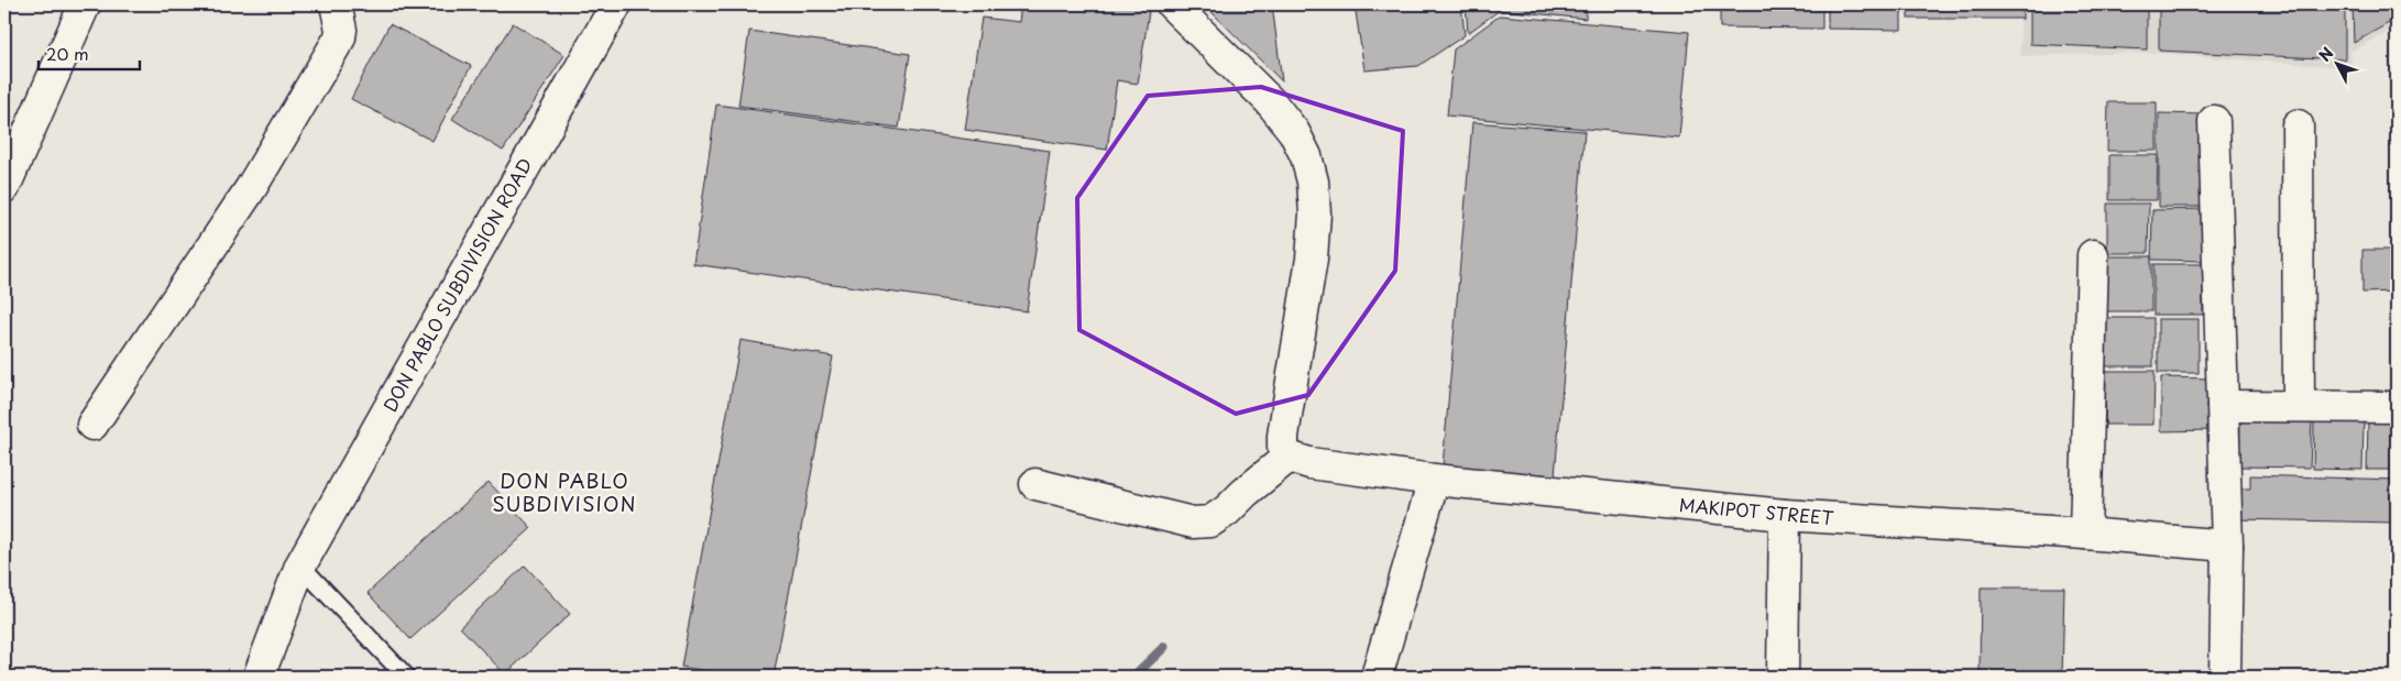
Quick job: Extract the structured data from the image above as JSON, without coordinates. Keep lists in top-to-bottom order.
{
  "streets": {
    "street": ["DON PABLO SUBDIVISION ROAD", "MAKIPOT STREET"]
  },
  "districts": ["DON PABLO SUBDIVISION"],
  "scale_bar": "20 m",
  "north": "top left"
}
